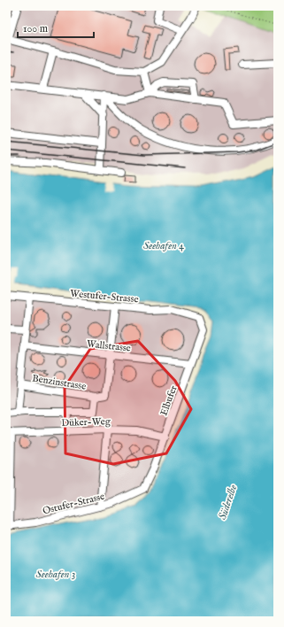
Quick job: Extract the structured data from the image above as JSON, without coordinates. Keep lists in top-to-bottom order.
{
  "streets": {
    "street": [
      "Westufer-Strasse",
      "Wallstrasse",
      "Benzinstrasse",
      "Elbufer",
      "Düker-Weg",
      "Ostufer-Strasse"
    ]
  },
  "crossings": [
    ["Westufer-Strasse", "Elbufer"],
    ["Wallstrasse", "Benzinstrasse"],
    ["Wallstrasse", "Elbufer"],
    ["Elbufer", "Düker-Weg"],
    ["Elbufer", "Ostufer-Strasse"]
  ],
  "water": ["Seehafen 4", "Süderelbe", "Seehafen 3"],
  "scale_bar": "100 m"
}
